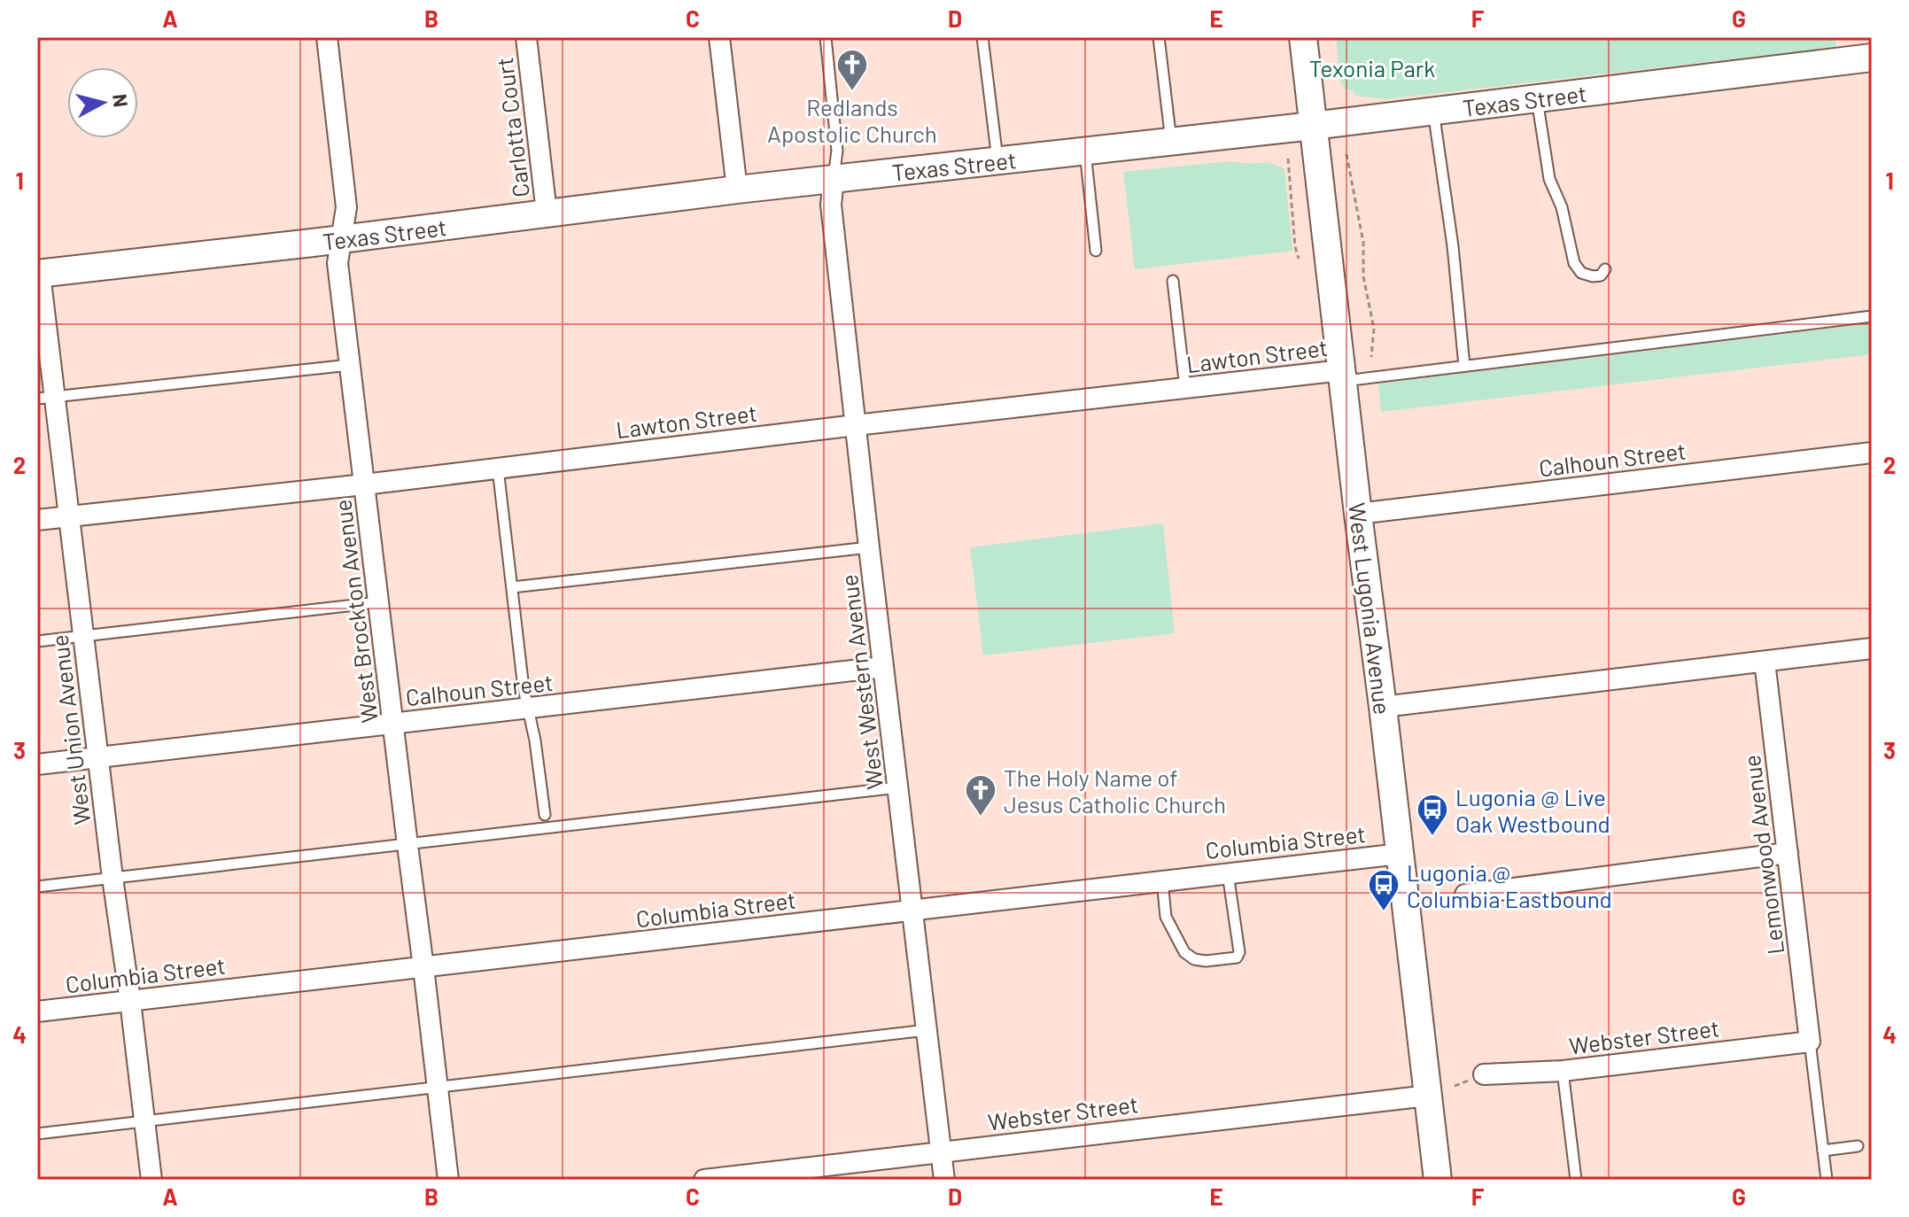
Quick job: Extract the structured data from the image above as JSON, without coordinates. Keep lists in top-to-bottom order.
{
  "streets": {
    "street": [
      "Texas Street",
      "Carlotta Court",
      "Lawton Street",
      "Calhoun Street",
      "West Lugonia Avenue",
      "West Brockton Avenue",
      "West Western Avenue",
      "West Union Avenue",
      "Columbia Street",
      "Lemonwood Avenue",
      "Webster Street"
    ]
  },
  "crossings": [
    ["Texas Street", "Carlotta Court"],
    ["Texas Street", "West Lugonia Avenue"],
    ["Texas Street", "West Brockton Avenue"],
    ["Texas Street", "West Western Avenue"],
    ["Texas Street", "West Union Avenue"],
    ["Lawton Street", "West Lugonia Avenue"],
    ["Lawton Street", "West Brockton Avenue"],
    ["Lawton Street", "West Western Avenue"],
    ["Lawton Street", "West Union Avenue"],
    ["Calhoun Street", "West Lugonia Avenue"],
    ["Calhoun Street", "West Brockton Avenue"],
    ["Calhoun Street", "West Western Avenue"],
    ["Calhoun Street", "West Union Avenue"],
    ["West Lugonia Avenue", "Columbia Street"],
    ["West Lugonia Avenue", "Webster Street"],
    ["West Brockton Avenue", "Columbia Street"],
    ["West Western Avenue", "Columbia Street"],
    ["West Western Avenue", "Webster Street"],
    ["West Union Avenue", "Columbia Street"],
    ["Lemonwood Avenue", "Webster Street"]
  ],
  "parks": ["Texonia Park"],
  "places": {
    "church": ["Redlands Apostolic Church", "The Holy Name of Jesus Catholic Church"],
    "bus stop": ["Lugonia @ Live Oak Westbound", "Lugonia @ Columbia Eastbound"]
  },
  "north": "right",
  "grid": {
    "columns": [
      "A",
      "B",
      "C",
      "D",
      "E",
      "F",
      "G"
    ],
    "rows": [
      "1",
      "2",
      "3",
      "4"
    ]
  }
}
